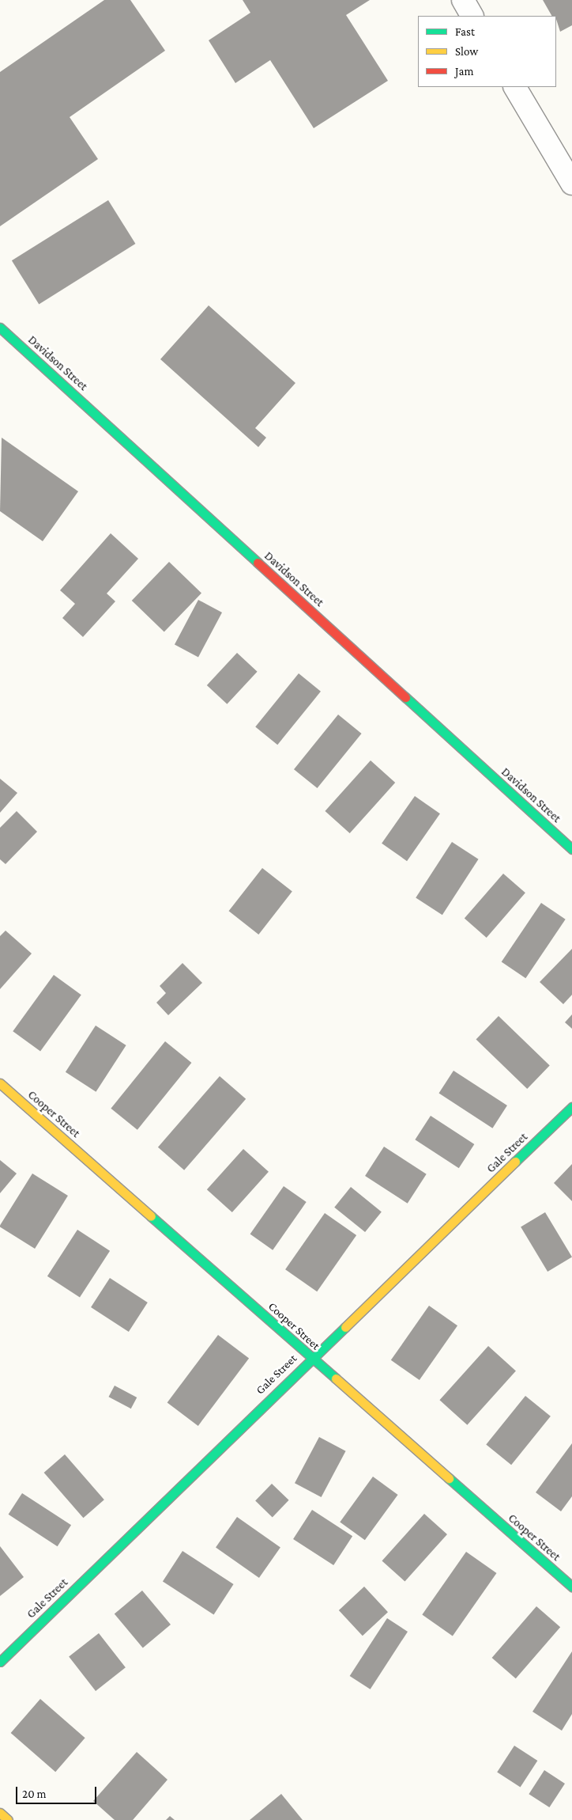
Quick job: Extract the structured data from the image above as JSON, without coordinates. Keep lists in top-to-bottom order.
{
  "streets": {
    "main road": ["Davidson Street", "Cooper Street", "Gale Street"]
  },
  "crossings": [
    ["Cooper Street", "Gale Street"]
  ],
  "legend": ["Fast", "Slow", "Jam"],
  "scale_bar": "20 m"
}
